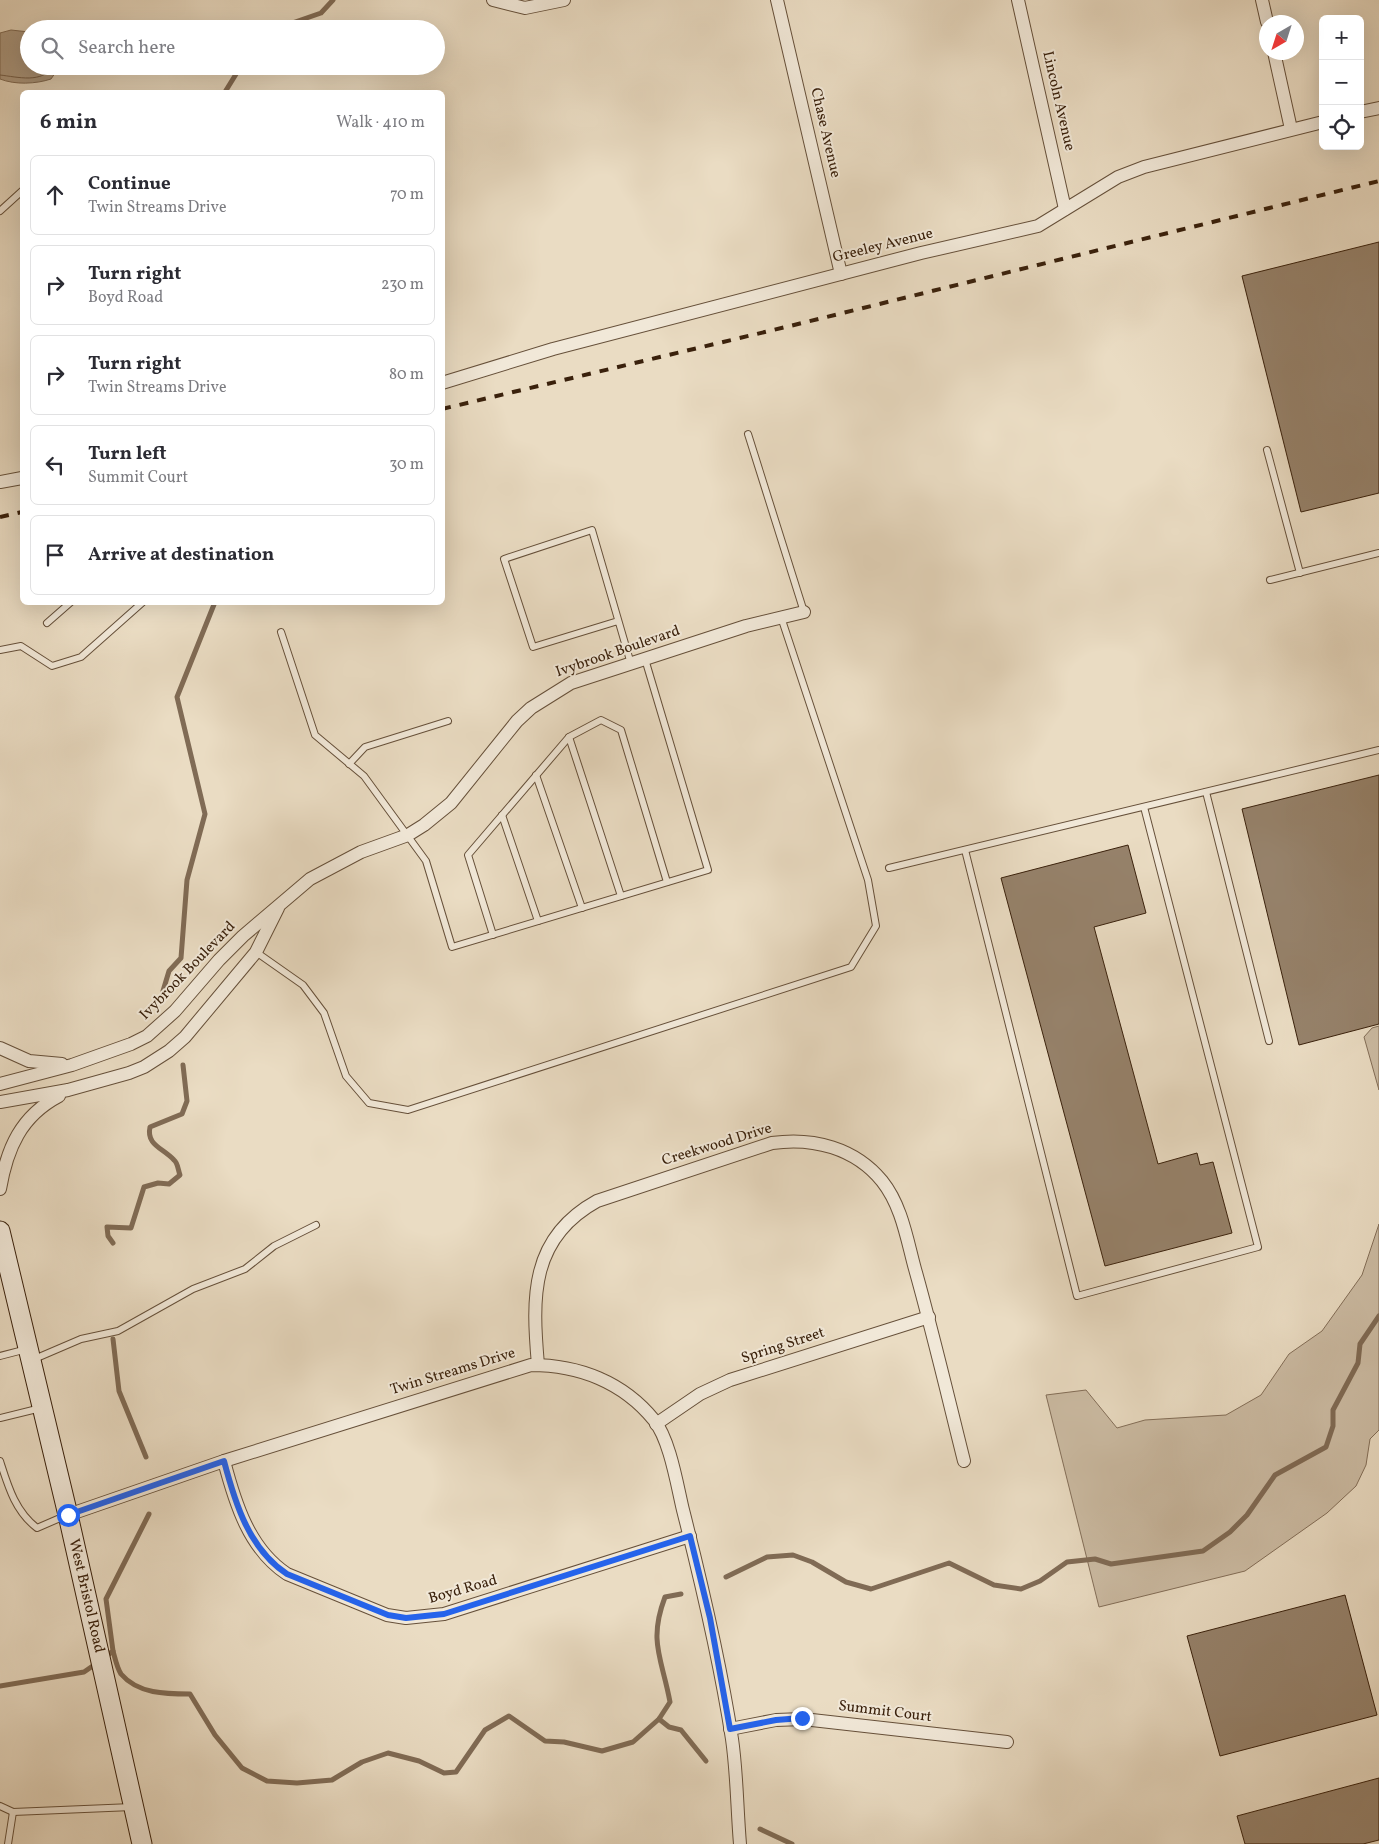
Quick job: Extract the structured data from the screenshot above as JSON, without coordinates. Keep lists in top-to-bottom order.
{
  "streets": {
    "main road": ["West Bristol Road"],
    "street": [
      "Lincoln Avenue",
      "Chase Avenue",
      "Greeley Avenue",
      "Ivybrook Boulevard",
      "Creekwood Drive",
      "Spring Street",
      "Twin Streams Drive",
      "Boyd Road",
      "Summit Court"
    ]
  },
  "crossings": [
    ["Lincoln Avenue", "Greeley Avenue"],
    ["Chase Avenue", "Greeley Avenue"],
    ["Creekwood Drive", "Spring Street"],
    ["Creekwood Drive", "Twin Streams Drive"],
    ["Spring Street", "Twin Streams Drive"],
    ["Twin Streams Drive", "Boyd Road"],
    ["Twin Streams Drive", "West Bristol Road"],
    ["Twin Streams Drive", "Summit Court"]
  ],
  "north": "bottom left",
  "page": {
    "map_buttons": ["+", "−"],
    "search": "Search here",
    "heading": ["6 min", "Walk · 410 m"],
    "list": [
      ["Continue", "Twin Streams Drive", "70 m"],
      ["Turn right", "Boyd Road", "230 m"],
      ["Turn right", "Twin Streams Drive", "80 m"],
      ["Turn left", "Summit Court", "30 m"],
      "Arrive at destination"
    ]
  }
}
